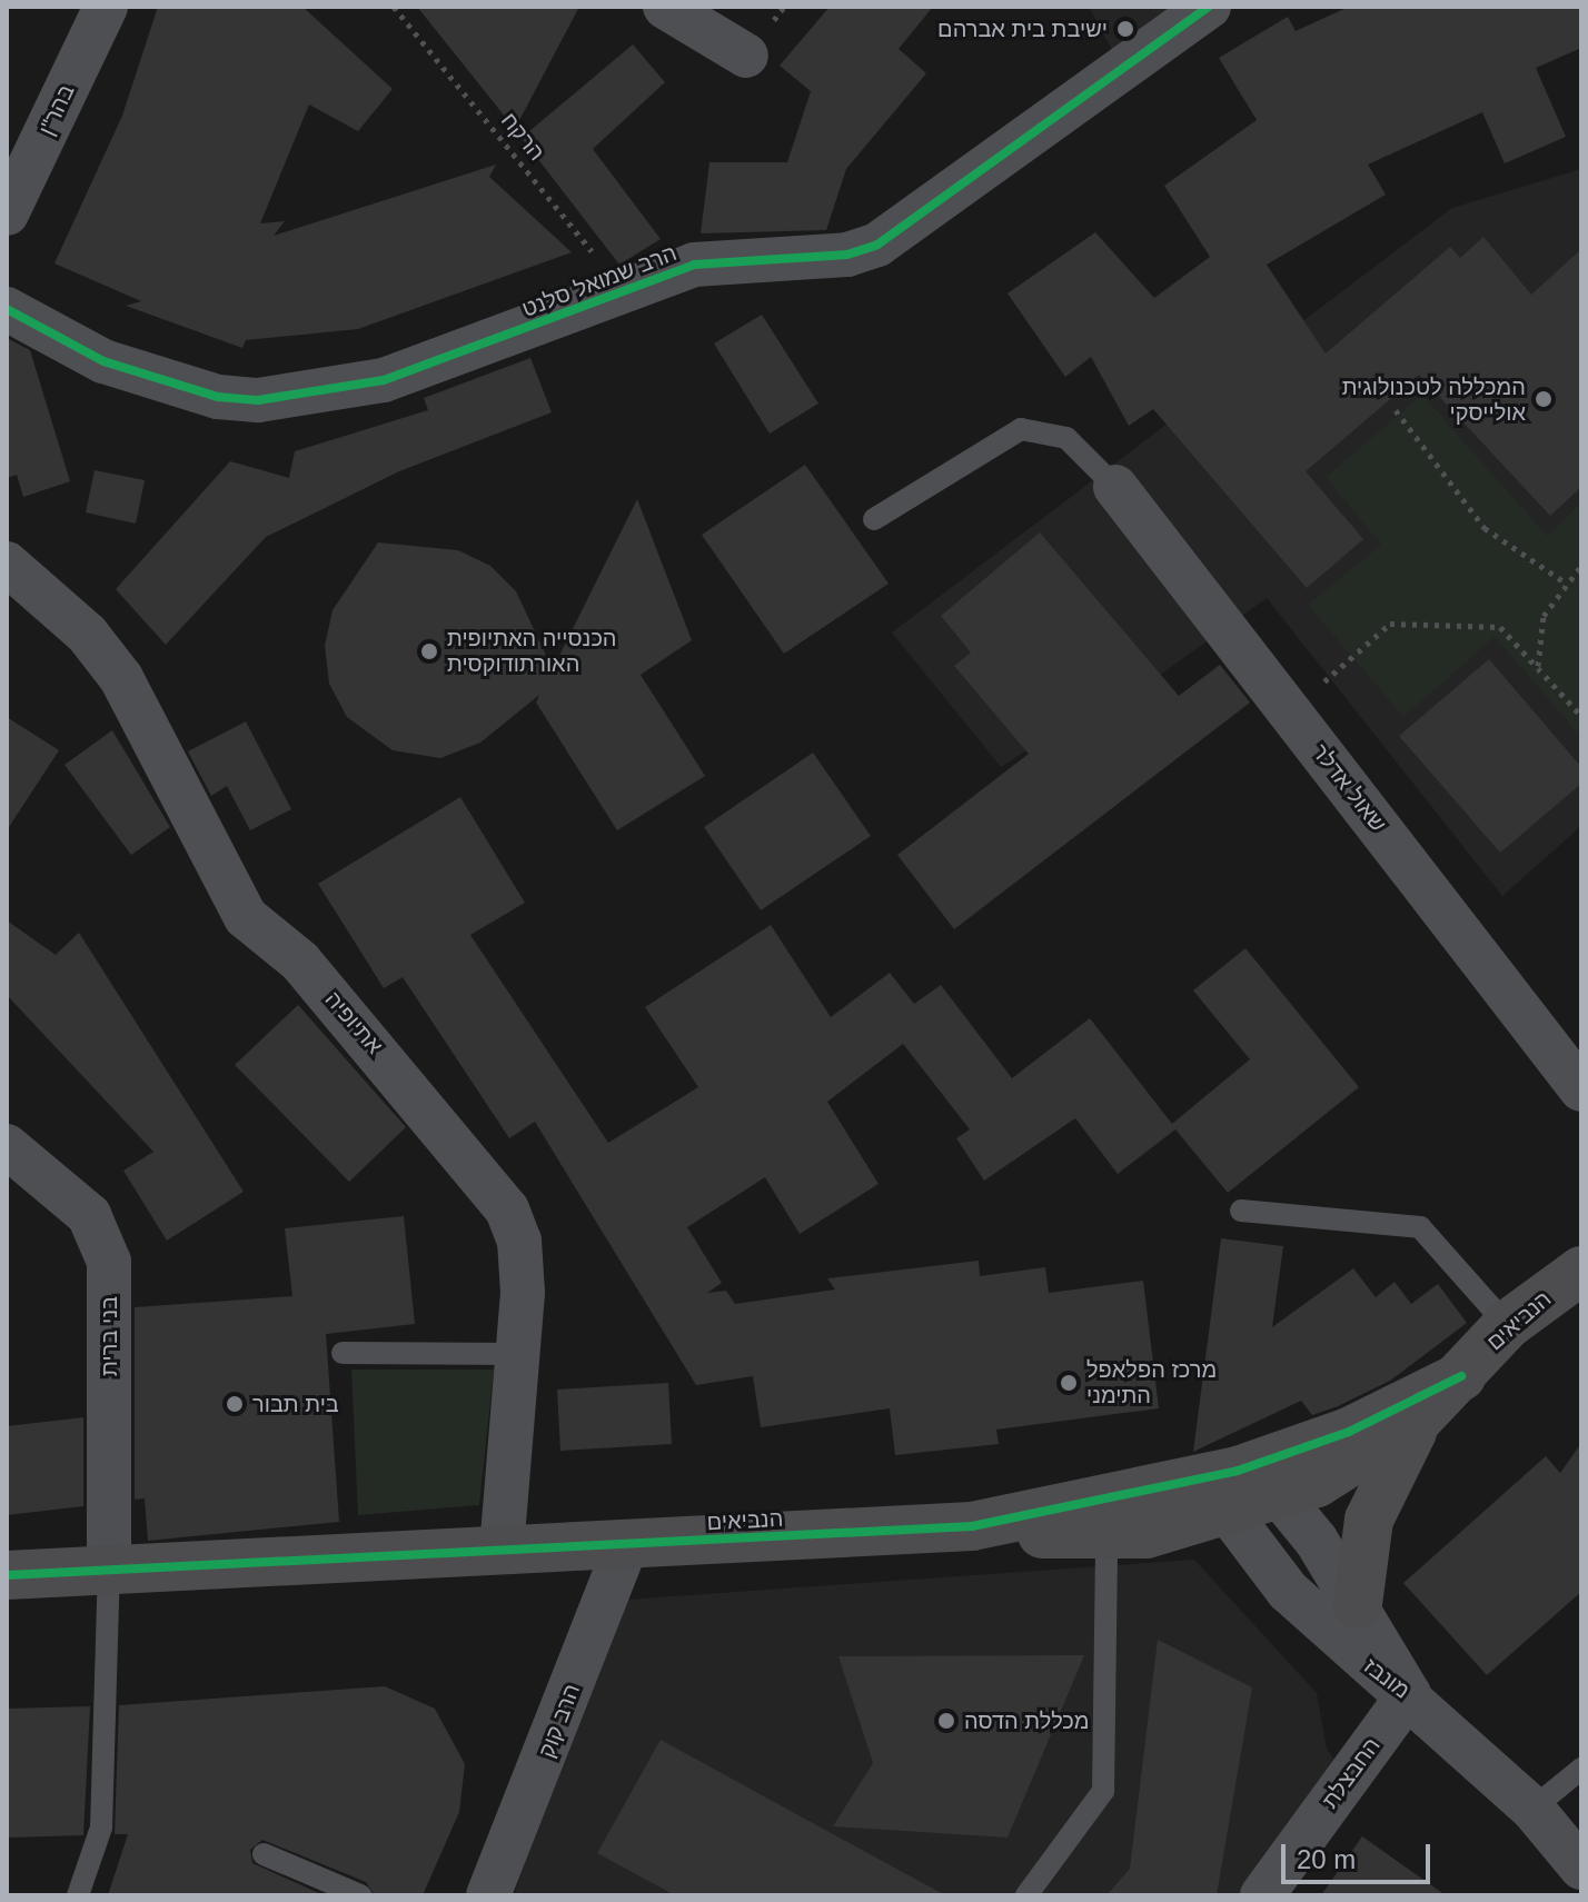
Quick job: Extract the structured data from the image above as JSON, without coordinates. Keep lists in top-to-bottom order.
{
  "streets": {
    "street": [
      "בהר\"ן",
      "הרב שמואל סלנט",
      "שאול אדלר",
      "אתיופיה",
      "הנביאים",
      "בני ברית",
      "מונבז",
      "הרב קוק",
      "החבצלת"
    ],
    "path": ["הרקח"]
  },
  "crossings": [
    ["הרקח", "הרב שמואל סלנט"],
    ["אתיופיה", "הנביאים"],
    ["הנביאים", "בני ברית"],
    ["הנביאים", "מונבז"],
    ["הנביאים", "הרב קוק"],
    ["מונבז", "החבצלת"]
  ],
  "places": [
    "ישיבת בית אברהם",
    "המכללה לטכנולוגית אולייסקי",
    "הכנסייה האתיופית האורתודוקסית",
    "מרכז הפלאפל התימני",
    "בית תבור",
    "מכללת הדסה"
  ],
  "scale_bar": "20 m"
}
